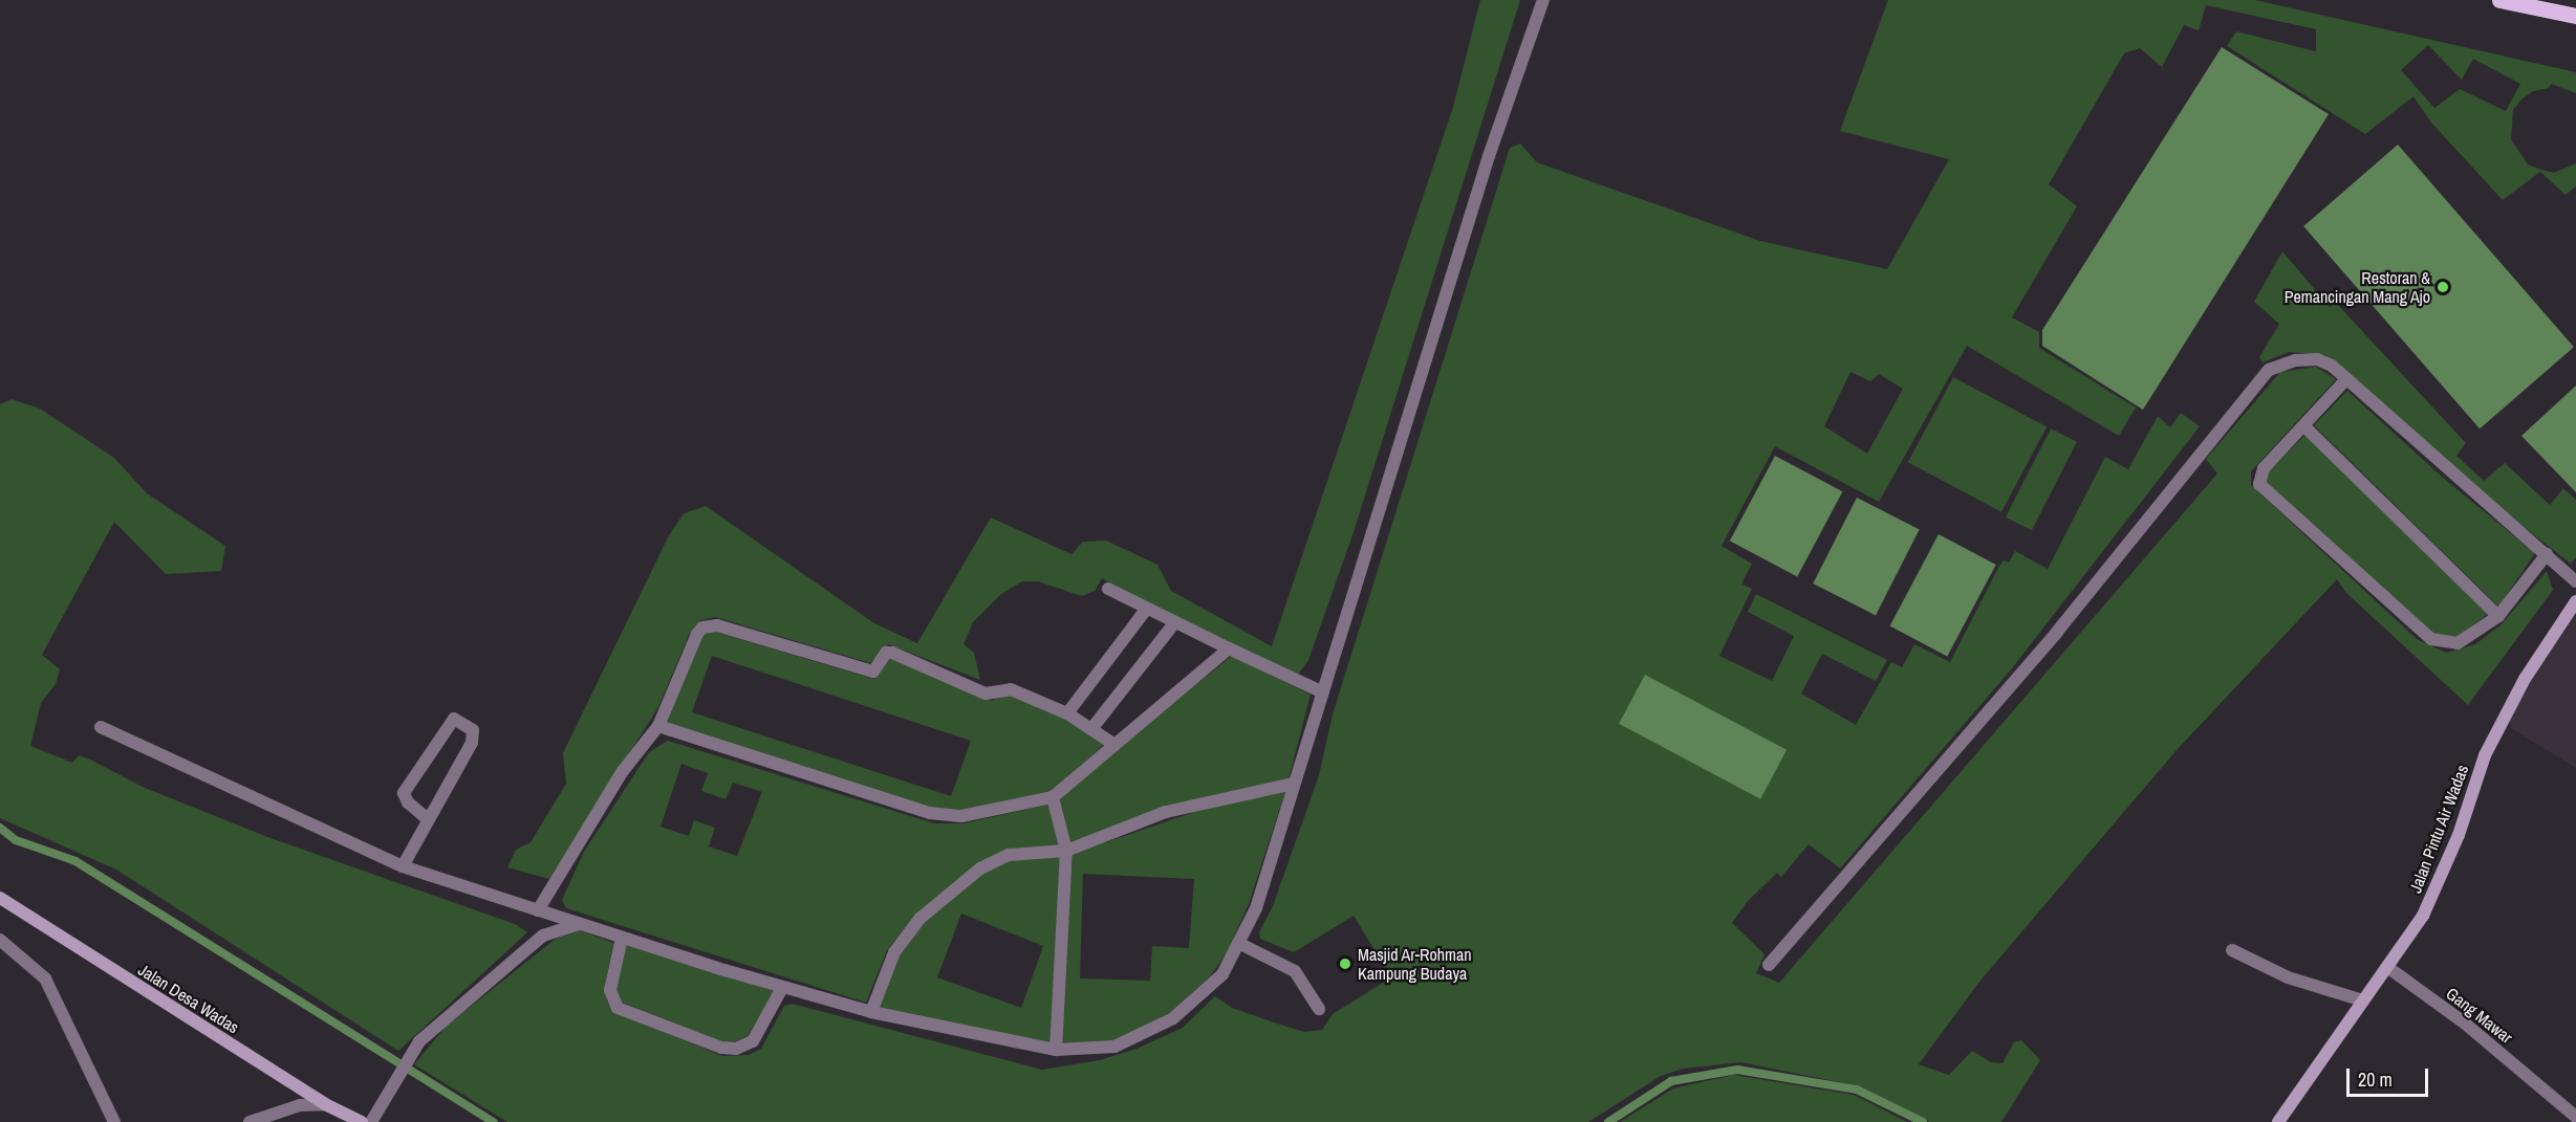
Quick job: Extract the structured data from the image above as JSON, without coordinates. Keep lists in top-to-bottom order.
{
  "streets": {
    "main road": ["Jalan Pintu Air Wadas", "Jalan Desa Wadas"],
    "street": ["Gang Mawar"]
  },
  "crossings": [
    ["Jalan Pintu Air Wadas", "Gang Mawar"]
  ],
  "places": ["Restoran & Pemancingan Mang Ajo", "Masjid Ar-Rohman Kampung Budaya"],
  "scale_bar": "20 m"
}
